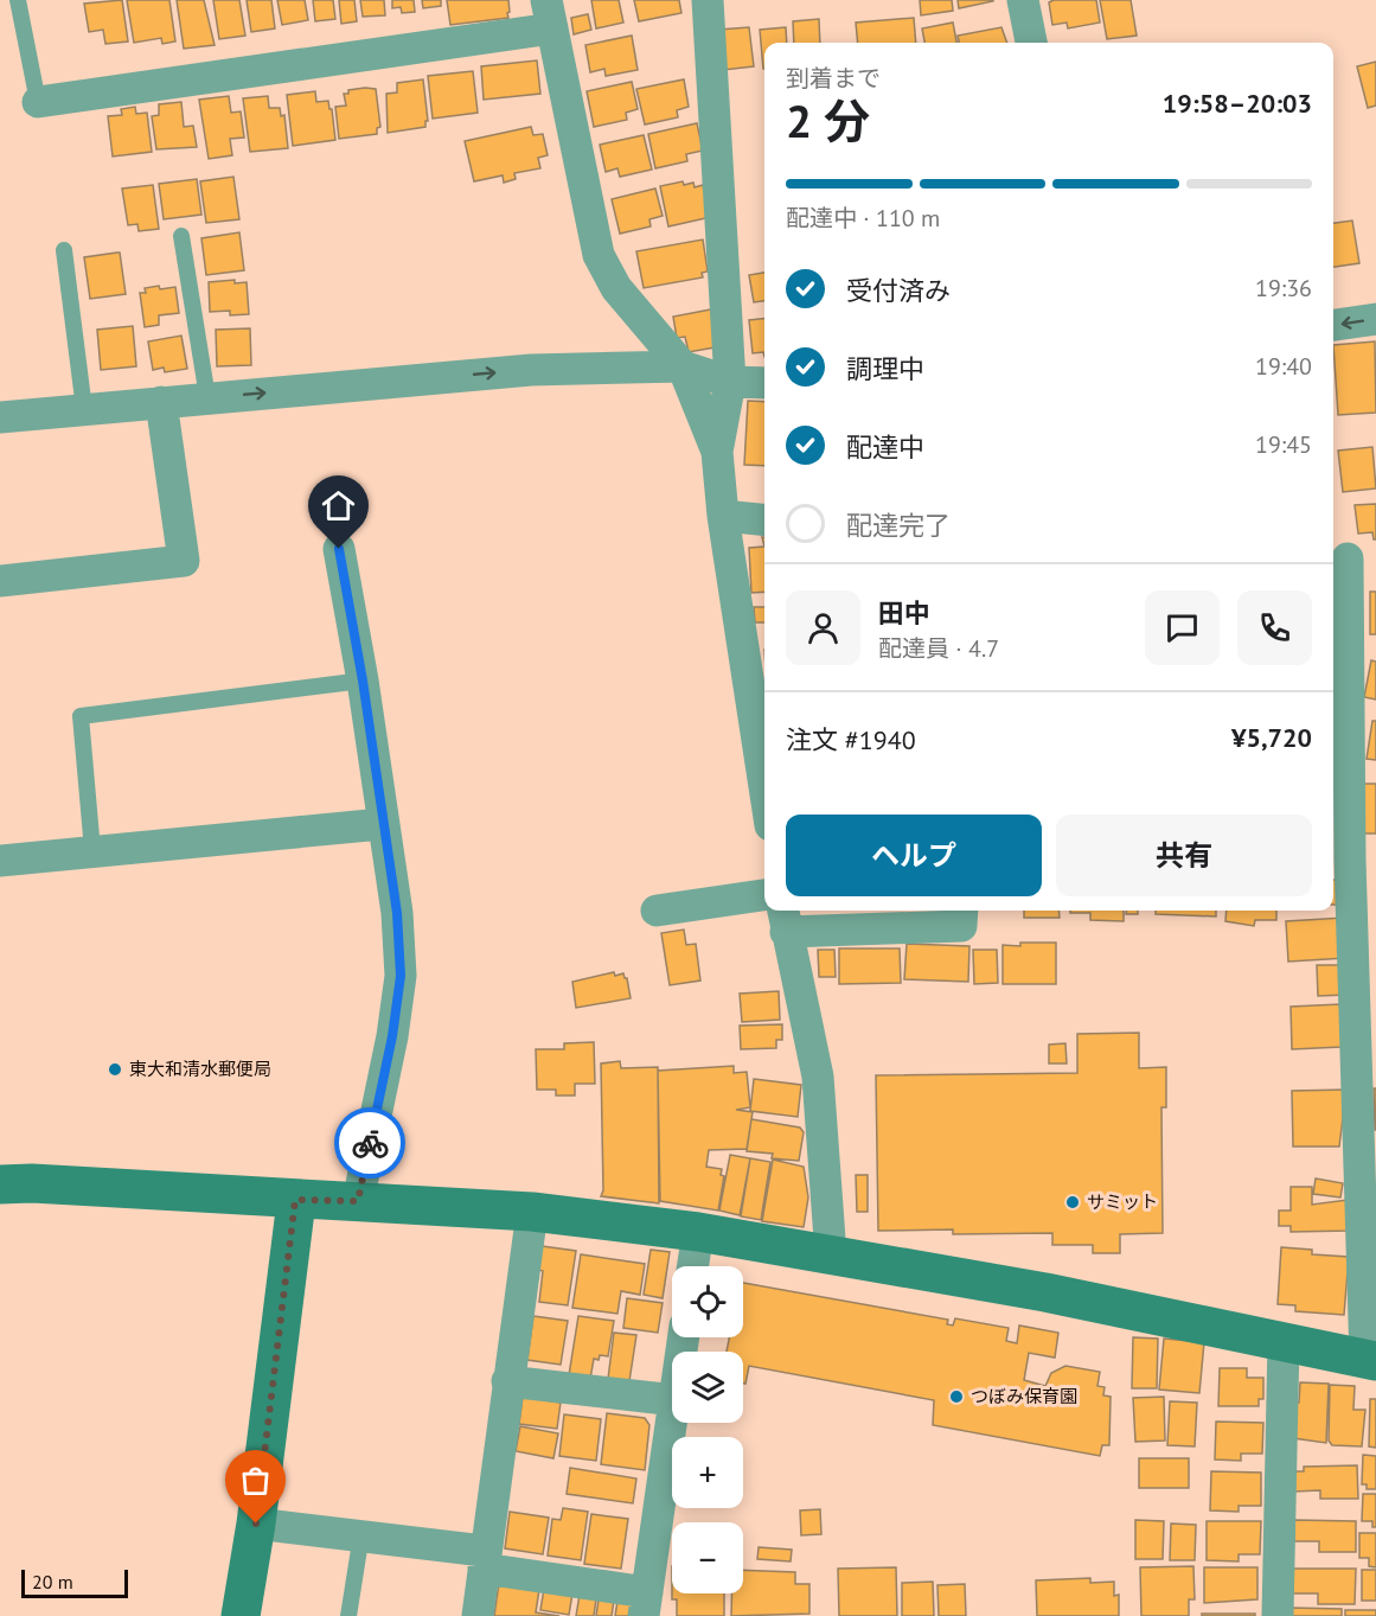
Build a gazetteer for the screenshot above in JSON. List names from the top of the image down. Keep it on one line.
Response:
{"places":["東大和清水郵便局","サミット","つぼみ保育園"],"scale_bar":"20 m","page":{"heading":["2 分","到着まで","19:58–20:03"],"panel":["田中","配達員 · 4.7","注文 #1940","¥5,720"],"bar":"配達中 · 110 m","list":[["受付済み","19:36"],["調理中","19:40"],["配達中","19:45"],"配達完了"],"buttons":["ヘルプ","共有"],"map_buttons":["+","−"],"scale":"20 m"}}
